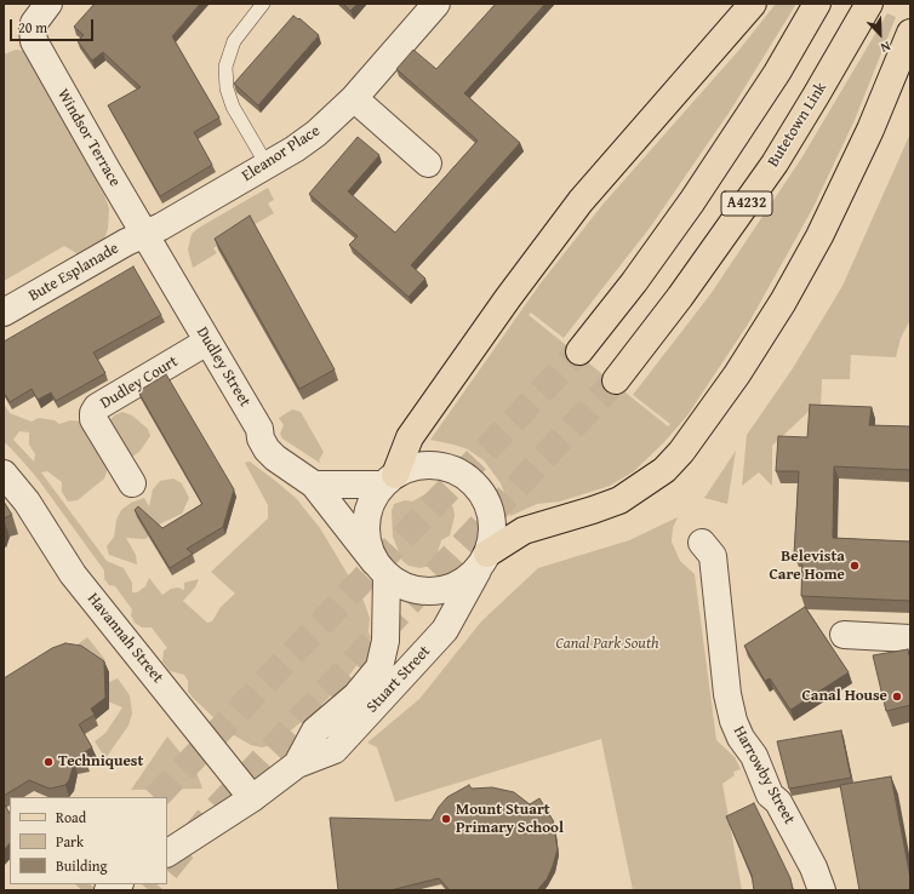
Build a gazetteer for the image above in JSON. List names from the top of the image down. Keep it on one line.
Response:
{"streets":{"main road":["Butetown Link","A4232"],"street":["Windsor Terrace","Eleanor Place","Bute Esplanade","Dudley Street","Dudley Court","Havannah Street","Stuart Street","Harrowby Street"]},"crossings":[["Windsor Terrace","Eleanor Place"],["Windsor Terrace","Bute Esplanade"],["Windsor Terrace","Dudley Street"],["Eleanor Place","Bute Esplanade"],["Eleanor Place","Dudley Street"],["Bute Esplanade","Dudley Street"],["Dudley Street","Dudley Court"],["Dudley Street","Stuart Street"],["Havannah Street","Stuart Street"]],"parks":["Canal Park South"],"places":["Belevista Care Home","Canal House","Techniquest","Mount Stuart Primary School"],"legend":["Road","Park","Building"],"scale_bar":"20 m","north":"bottom right"}
